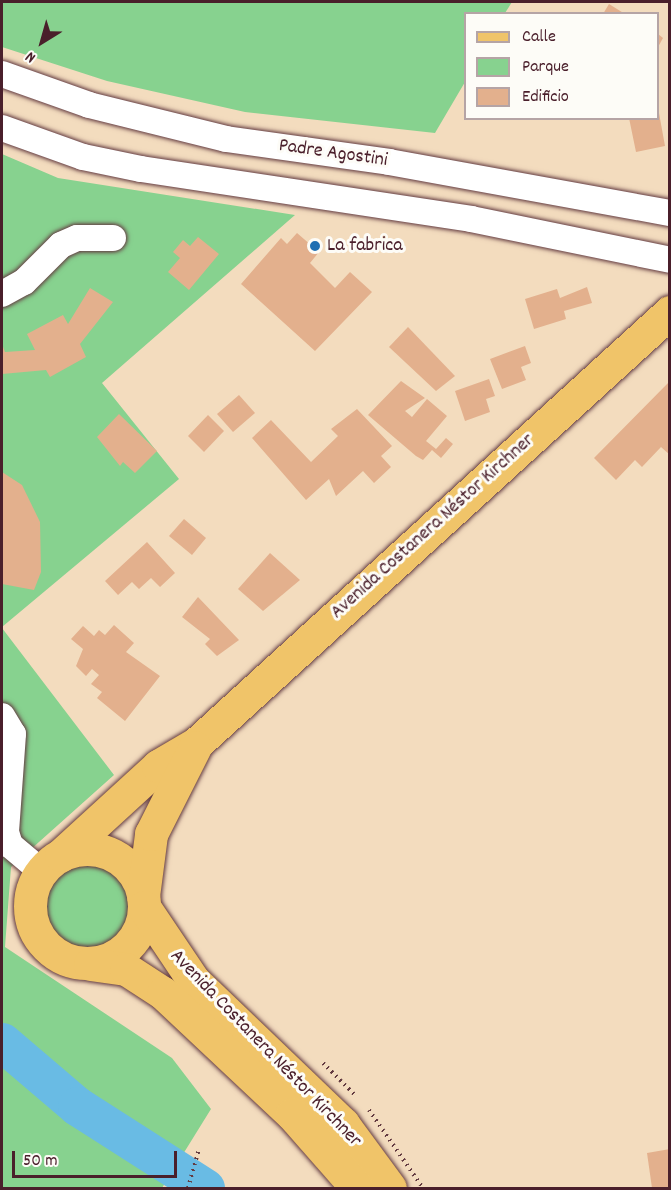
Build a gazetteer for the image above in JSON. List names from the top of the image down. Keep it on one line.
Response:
{"streets":{"main road":["Avenida Costanera Néstor Kirchner"],"street":["Padre Agostini"]},"places":["La fabrica"],"legend":["Calle","Parque","Edificio"],"scale_bar":"50 m","north":"bottom left"}
